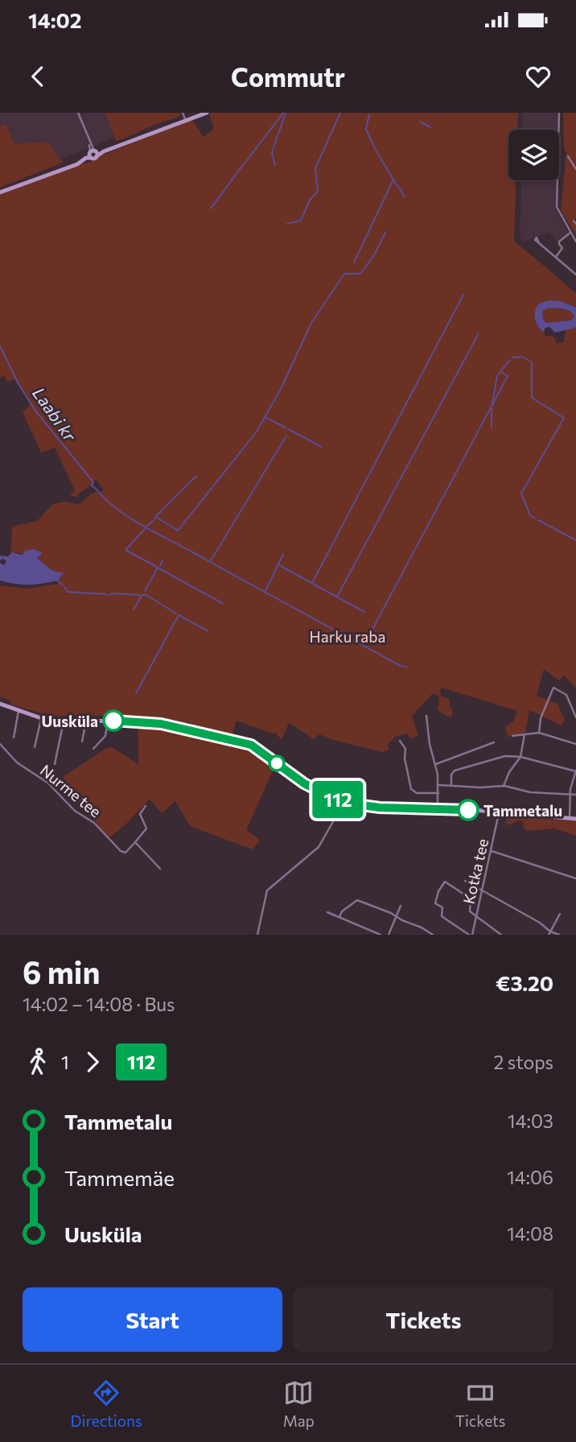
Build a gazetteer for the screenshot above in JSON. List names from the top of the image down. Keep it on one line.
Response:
{"streets":{"street":["Nurme tee","Kotka tee"]},"water":["Laabi kr"],"parks":["Harku raba"],"places":["Uusküla","Tammetalu"],"lines":["bus line 112"],"page":{"status":"14:02","header":"Commutr","on_map":"112","heading":["6 min","14:02 – 14:08 · Bus","€3.20"],"legs":["1","112","2 stops"],"list":[{"name":"Tammetalu","value":"14:03"},{"name":"Tammemäe","value":"14:06"},{"name":"Uusküla","value":"14:08"}],"buttons":["Start","Tickets"],"tabs":["Directions","Map","Tickets"]}}
